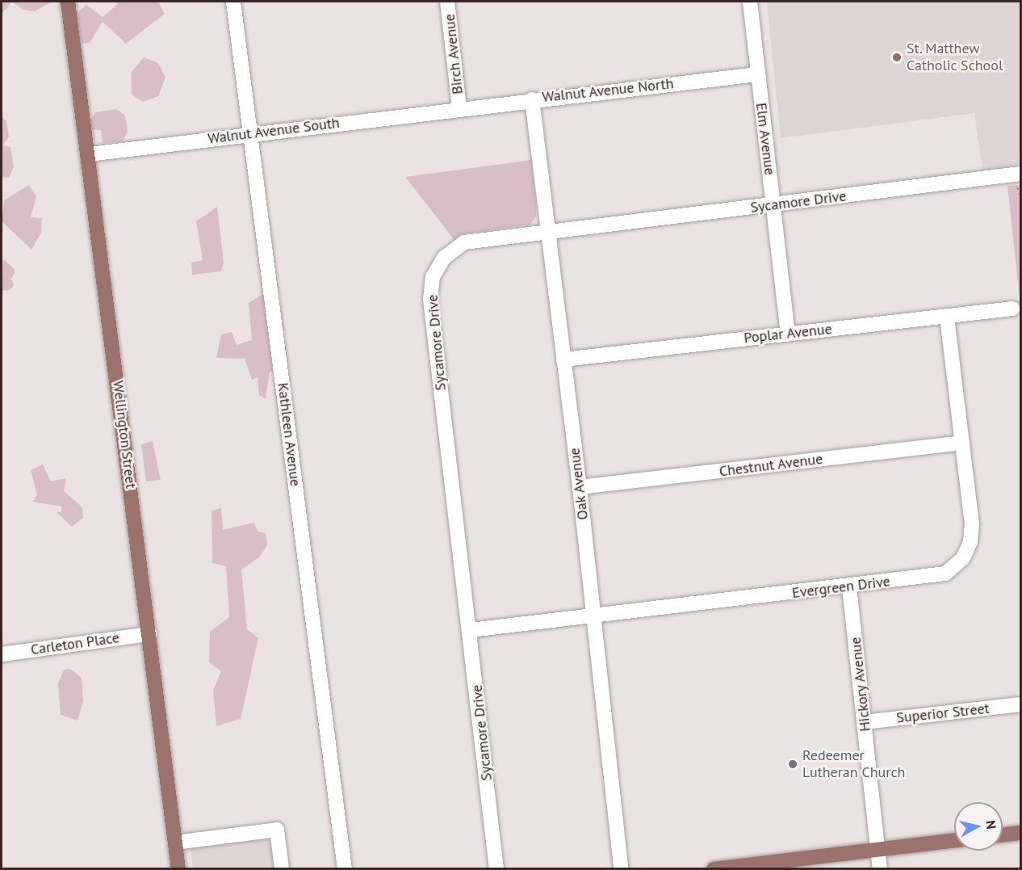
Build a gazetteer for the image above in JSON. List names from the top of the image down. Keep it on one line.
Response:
{"streets":{"main road":["Wellington Street"],"street":["Birch Avenue","Walnut Avenue North","Walnut Avenue South","Elm Avenue","Sycamore Drive","Poplar Avenue","Kathleen Avenue","Chestnut Avenue","Oak Avenue","Evergreen Drive","Carleton Place","Hickory Avenue","Superior Street"]},"crossings":[["Birch Avenue","Walnut Avenue North"],["Birch Avenue","Walnut Avenue South"],["Walnut Avenue North","Walnut Avenue South"],["Walnut Avenue North","Elm Avenue"],["Walnut Avenue North","Oak Avenue"],["Walnut Avenue South","Wellington Street"],["Walnut Avenue South","Kathleen Avenue"],["Elm Avenue","Sycamore Drive"],["Elm Avenue","Poplar Avenue"],["Sycamore Drive","Oak Avenue"],["Sycamore Drive","Evergreen Drive"],["Poplar Avenue","Oak Avenue"],["Poplar Avenue","Evergreen Drive"],["Wellington Street","Carleton Place"],["Chestnut Avenue","Oak Avenue"],["Chestnut Avenue","Evergreen Drive"],["Oak Avenue","Evergreen Drive"],["Evergreen Drive","Hickory Avenue"],["Hickory Avenue","Superior Street"]],"places":["St. Matthew Catholic School","Redeemer Lutheran Church"],"north":"right"}
